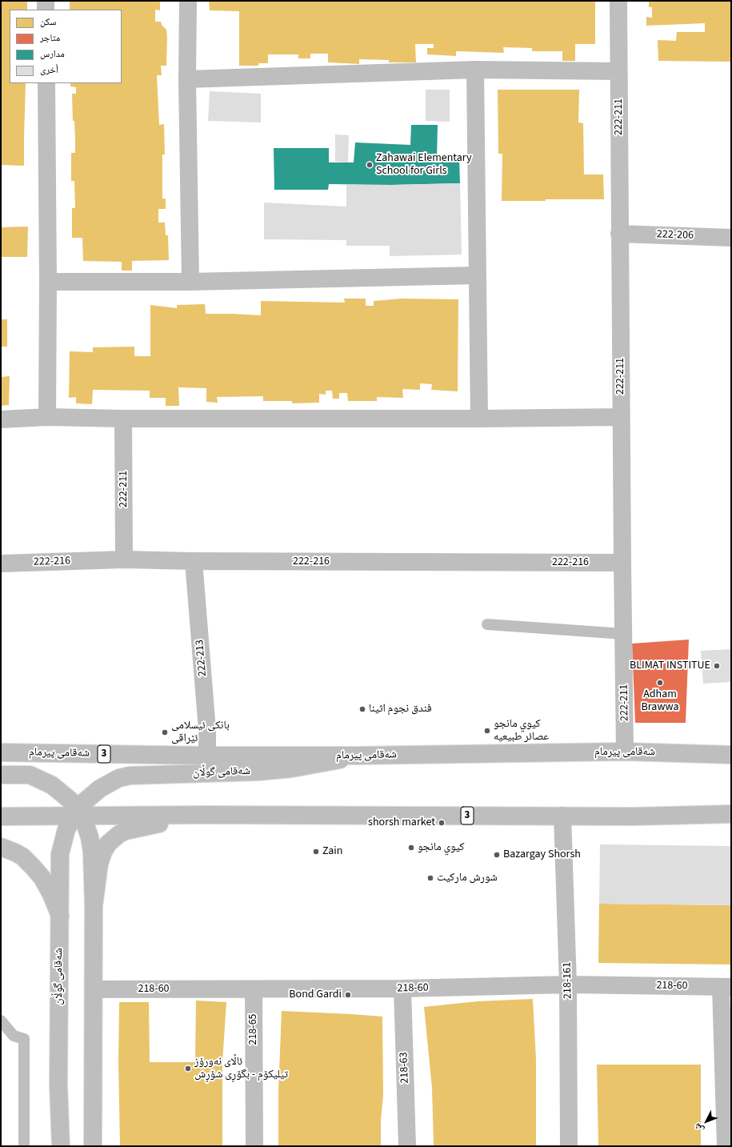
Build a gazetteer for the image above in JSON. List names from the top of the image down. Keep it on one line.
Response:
{"streets":{"main road":["222-211","222-206","222-216","222-213","شەقامی پیرمام","3","شەقامی گوڵان","218-161","218-60","218-65","218-63"]},"crossings":[["222-211","222-206"],["222-211","222-216"],["222-211","شەقامی پیرمام"],["222-216","222-213"],["222-213","شەقامی پیرمام"],["شەقامی پیرمام","شەقامی گوڵان"],["3","شەقامی گوڵان"],["3","218-161"],["218-161","218-60"],["218-60","218-65"],["218-60","218-63"]],"places":["Zahawai Elementary School for Girls","BLIMAT INSTITUE","Adham Brawwa","فندق نجوم اثينا","كيوي مانجو عصائر طبيعيه","بانکی ئیسلامی ئێراقی","shorsh market","كيوي مانجو","Zain","Bazargay Shorsh","شورش ماركيت","Bond Gardi","ئاڵای نەورۆز تیلیکۆم - بگۆڕی شۆڕش"],"legend":["سكن","متاجر","مدارس","أخرى"],"north":"bottom left"}
